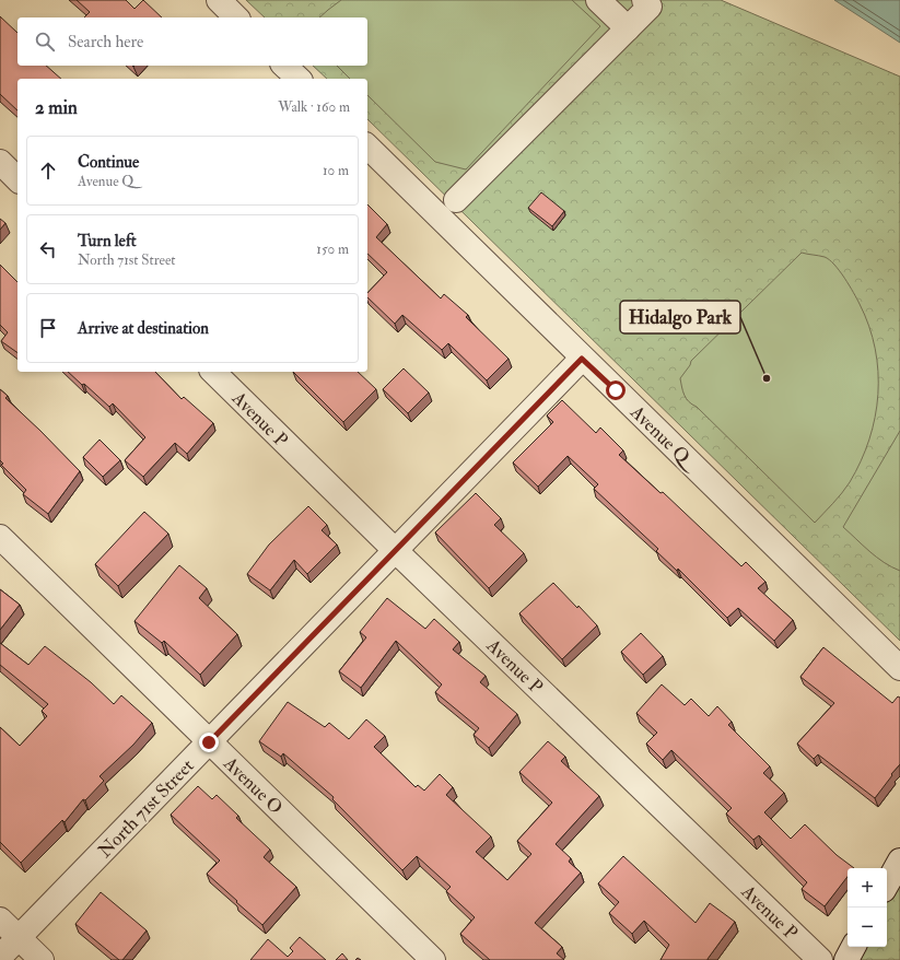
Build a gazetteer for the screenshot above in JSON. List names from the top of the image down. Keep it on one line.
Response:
{"streets":{"street":["Avenue P","Avenue Q","Avenue O","North 71st Street"]},"crossings":[["Avenue P","North 71st Street"],["Avenue Q","North 71st Street"],["Avenue O","North 71st Street"]],"places":["Hidalgo Park"],"page":{"search":"Search here","heading":["2 min","Walk · 160 m"],"list":[["Continue","Avenue Q","10 m"],["Turn left","North 71st Street","150 m"],"Arrive at destination"],"map_buttons":["+","−"]}}
